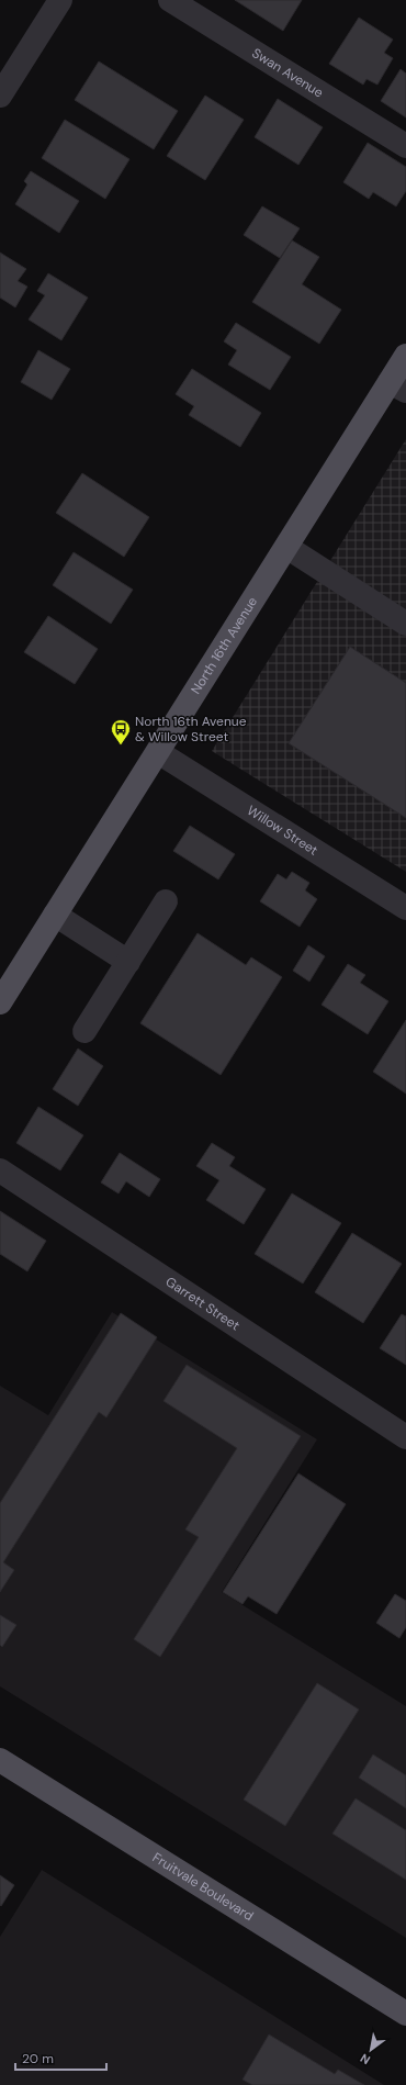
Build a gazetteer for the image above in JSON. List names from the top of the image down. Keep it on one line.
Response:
{"streets":{"main road":["North 16th Avenue","Fruitvale Boulevard"],"street":["Swan Avenue","Willow Street","Garrett Street"]},"crossings":[["North 16th Avenue","Willow Street"]],"places":{"bus stop":["North 16th Avenue & Willow Street"]},"scale_bar":"20 m","north":"bottom left"}
